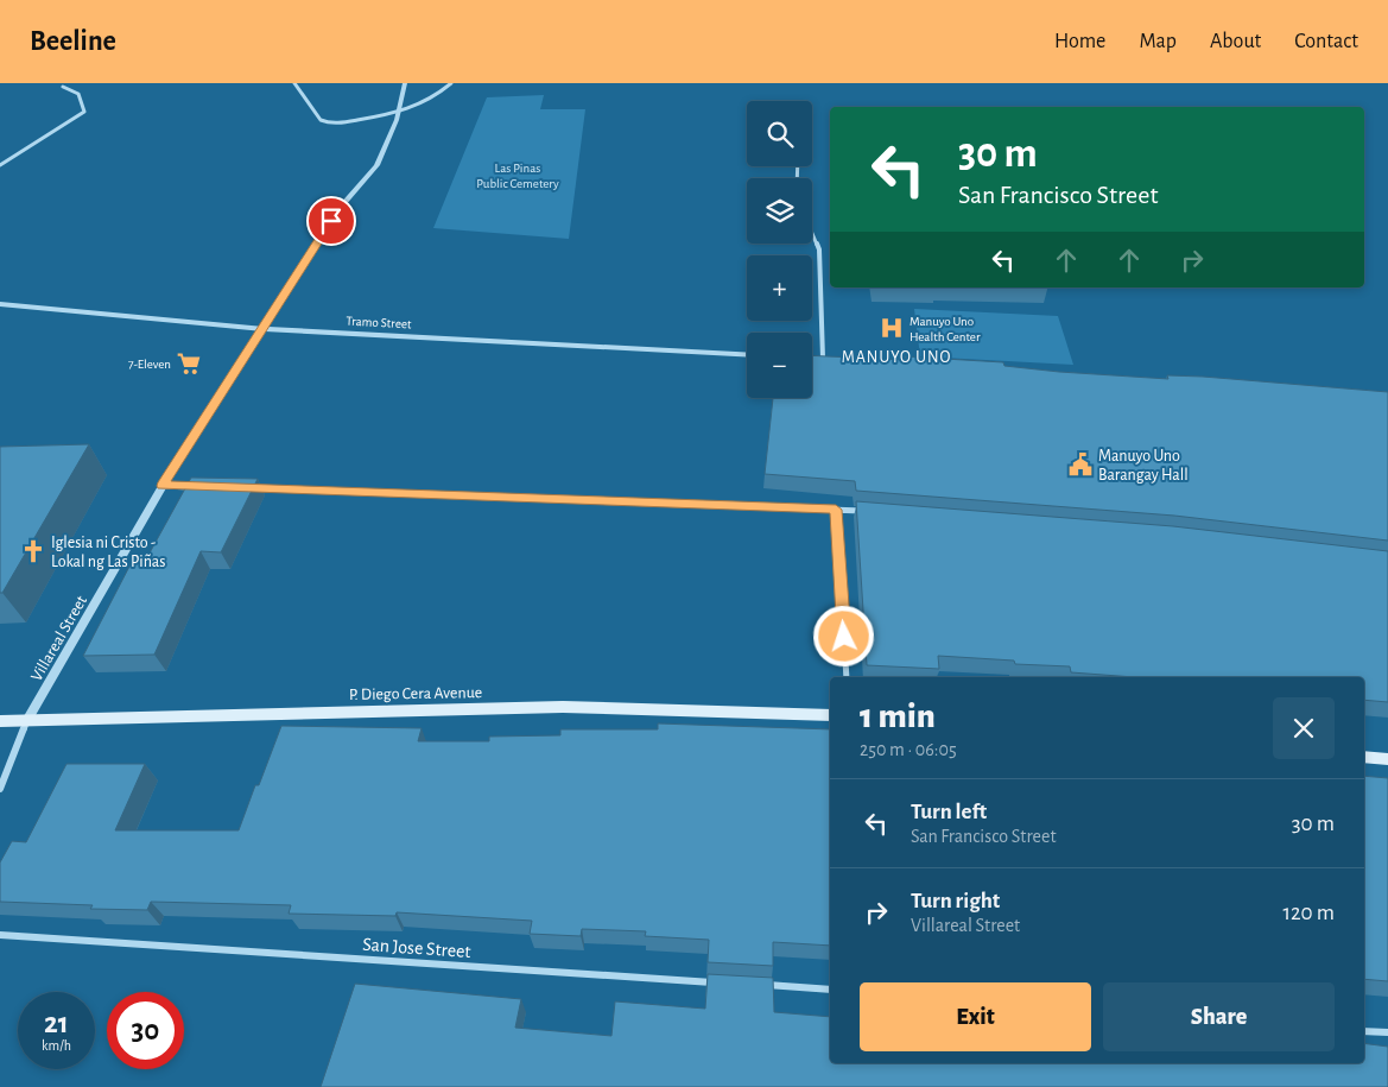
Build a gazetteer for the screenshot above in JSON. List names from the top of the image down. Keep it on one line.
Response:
{"streets":{"main road":["P. Diego Cera Avenue"],"street":["Tramo Street","Villareal Street","San Jose Street"]},"crossings":[["Tramo Street","Villareal Street"],["Villareal Street","P. Diego Cera Avenue"]],"districts":["MANUYO UNO"],"parks":["Las Pinas Public Cemetery"],"places":{"hospital":["Manuyo Uno Health Center"],"supermarket":["7-Eleven"],"public building":["Manuyo Uno Barangay Hall"],"church":["Iglesia ni Cristo - Lokal ng Las Piñas"]},"page":{"header":"Beeline","nav":["Home","Map","About","Contact"],"map_buttons":["+","−"],"turn":["30 m","San Francisco Street"],"heading":["1 min","250 m · 06:05"],"list":[{"name":"Turn left","note":"San Francisco Street","value":"30 m"},{"name":"Turn right","note":"Villareal Street","value":"120 m"}],"buttons":["Exit","Share"],"speed":"21 km/h","limit":"30"}}
